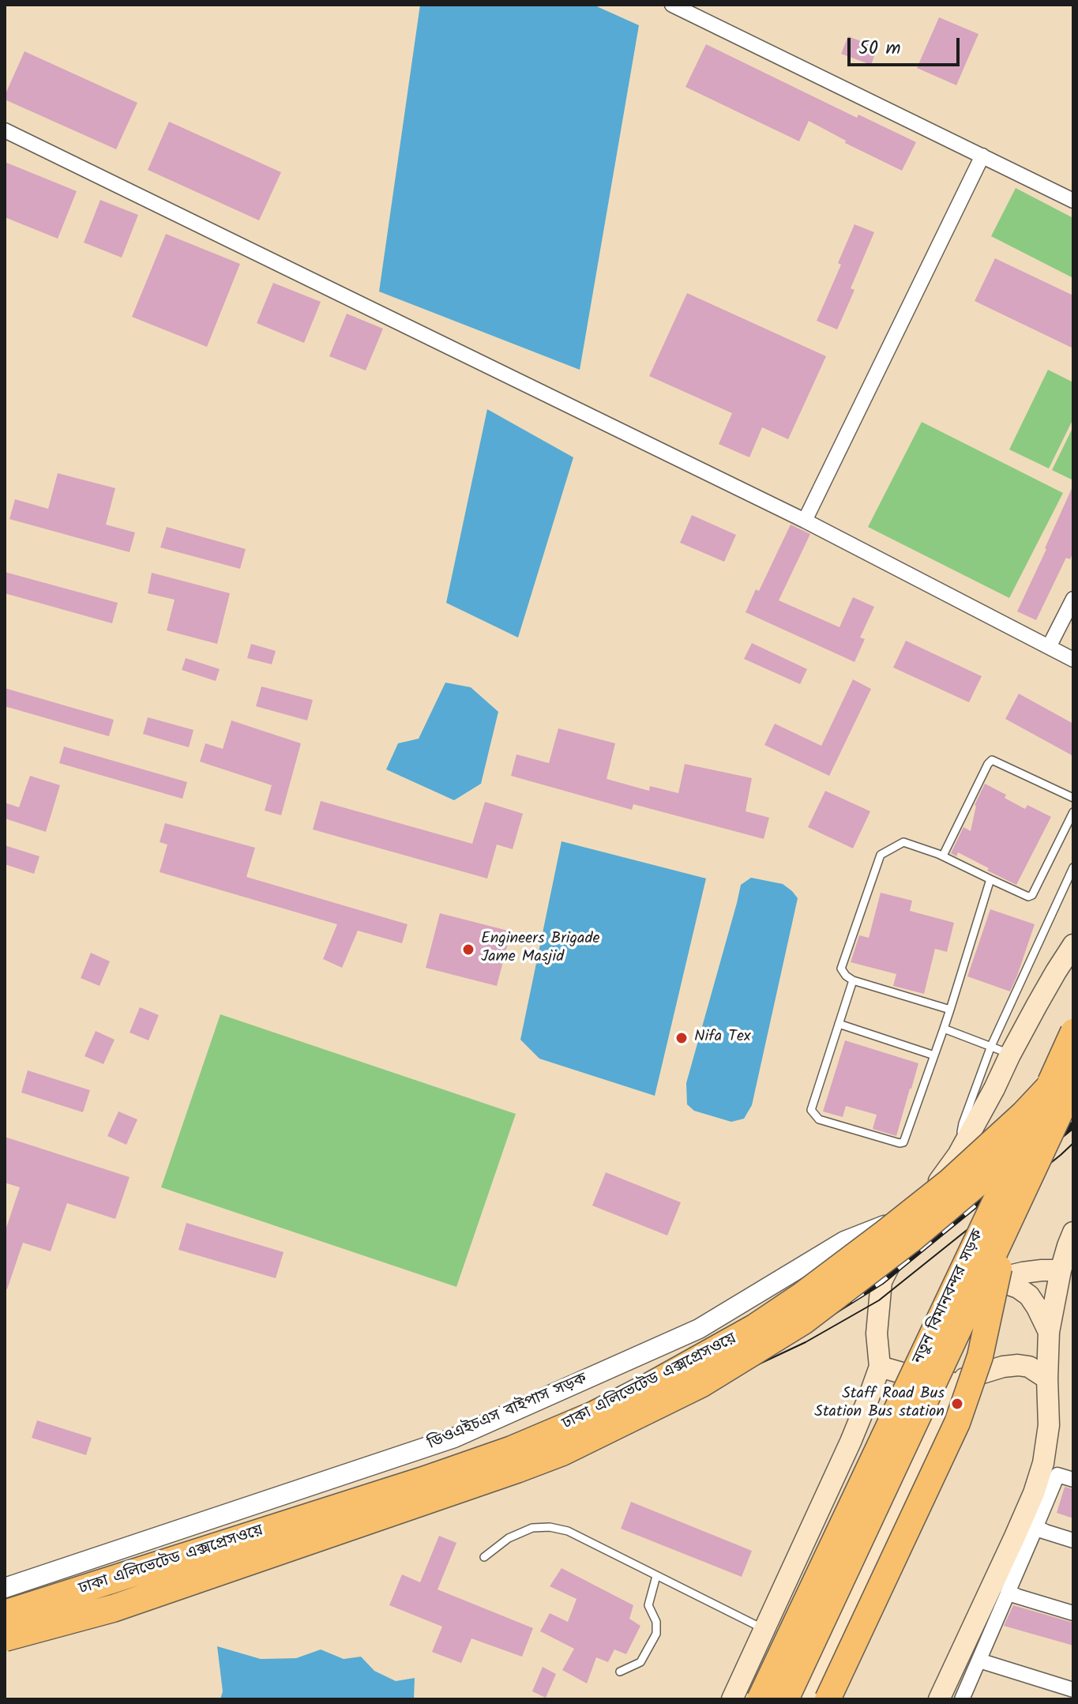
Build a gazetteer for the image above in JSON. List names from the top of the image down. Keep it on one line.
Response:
{"streets":{"highway":["নতুন বিমানবন্দর সড়ক","ঢাকা এলিভেটেড এক্সপ্রেসওয়ে"],"street":["ডিওএইচএস বাইপাস সড়ক"]},"places":["Engineers Brigade Jame Masjid","Nifa Tex","Staff Road Bus Station Bus station"],"scale_bar":"50 m"}
